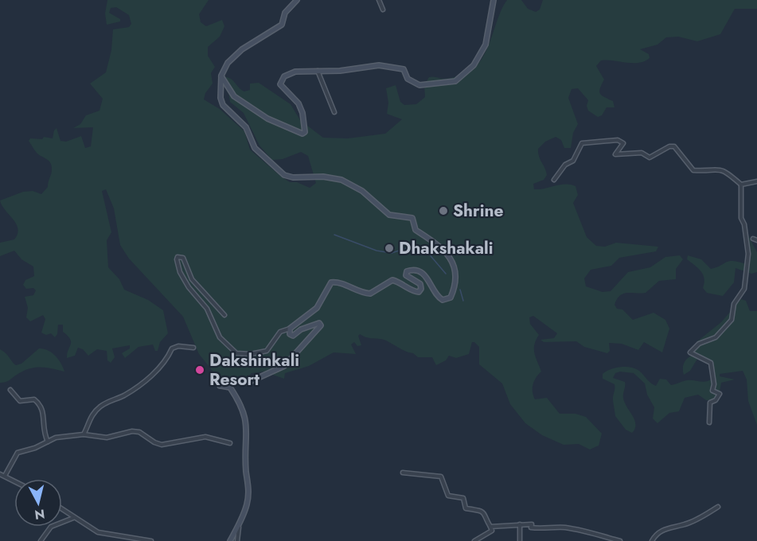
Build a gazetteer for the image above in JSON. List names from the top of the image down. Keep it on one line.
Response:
{"places":["Shrine","Dhakshakali","Dakshinkali Resort"],"north":"bottom"}
